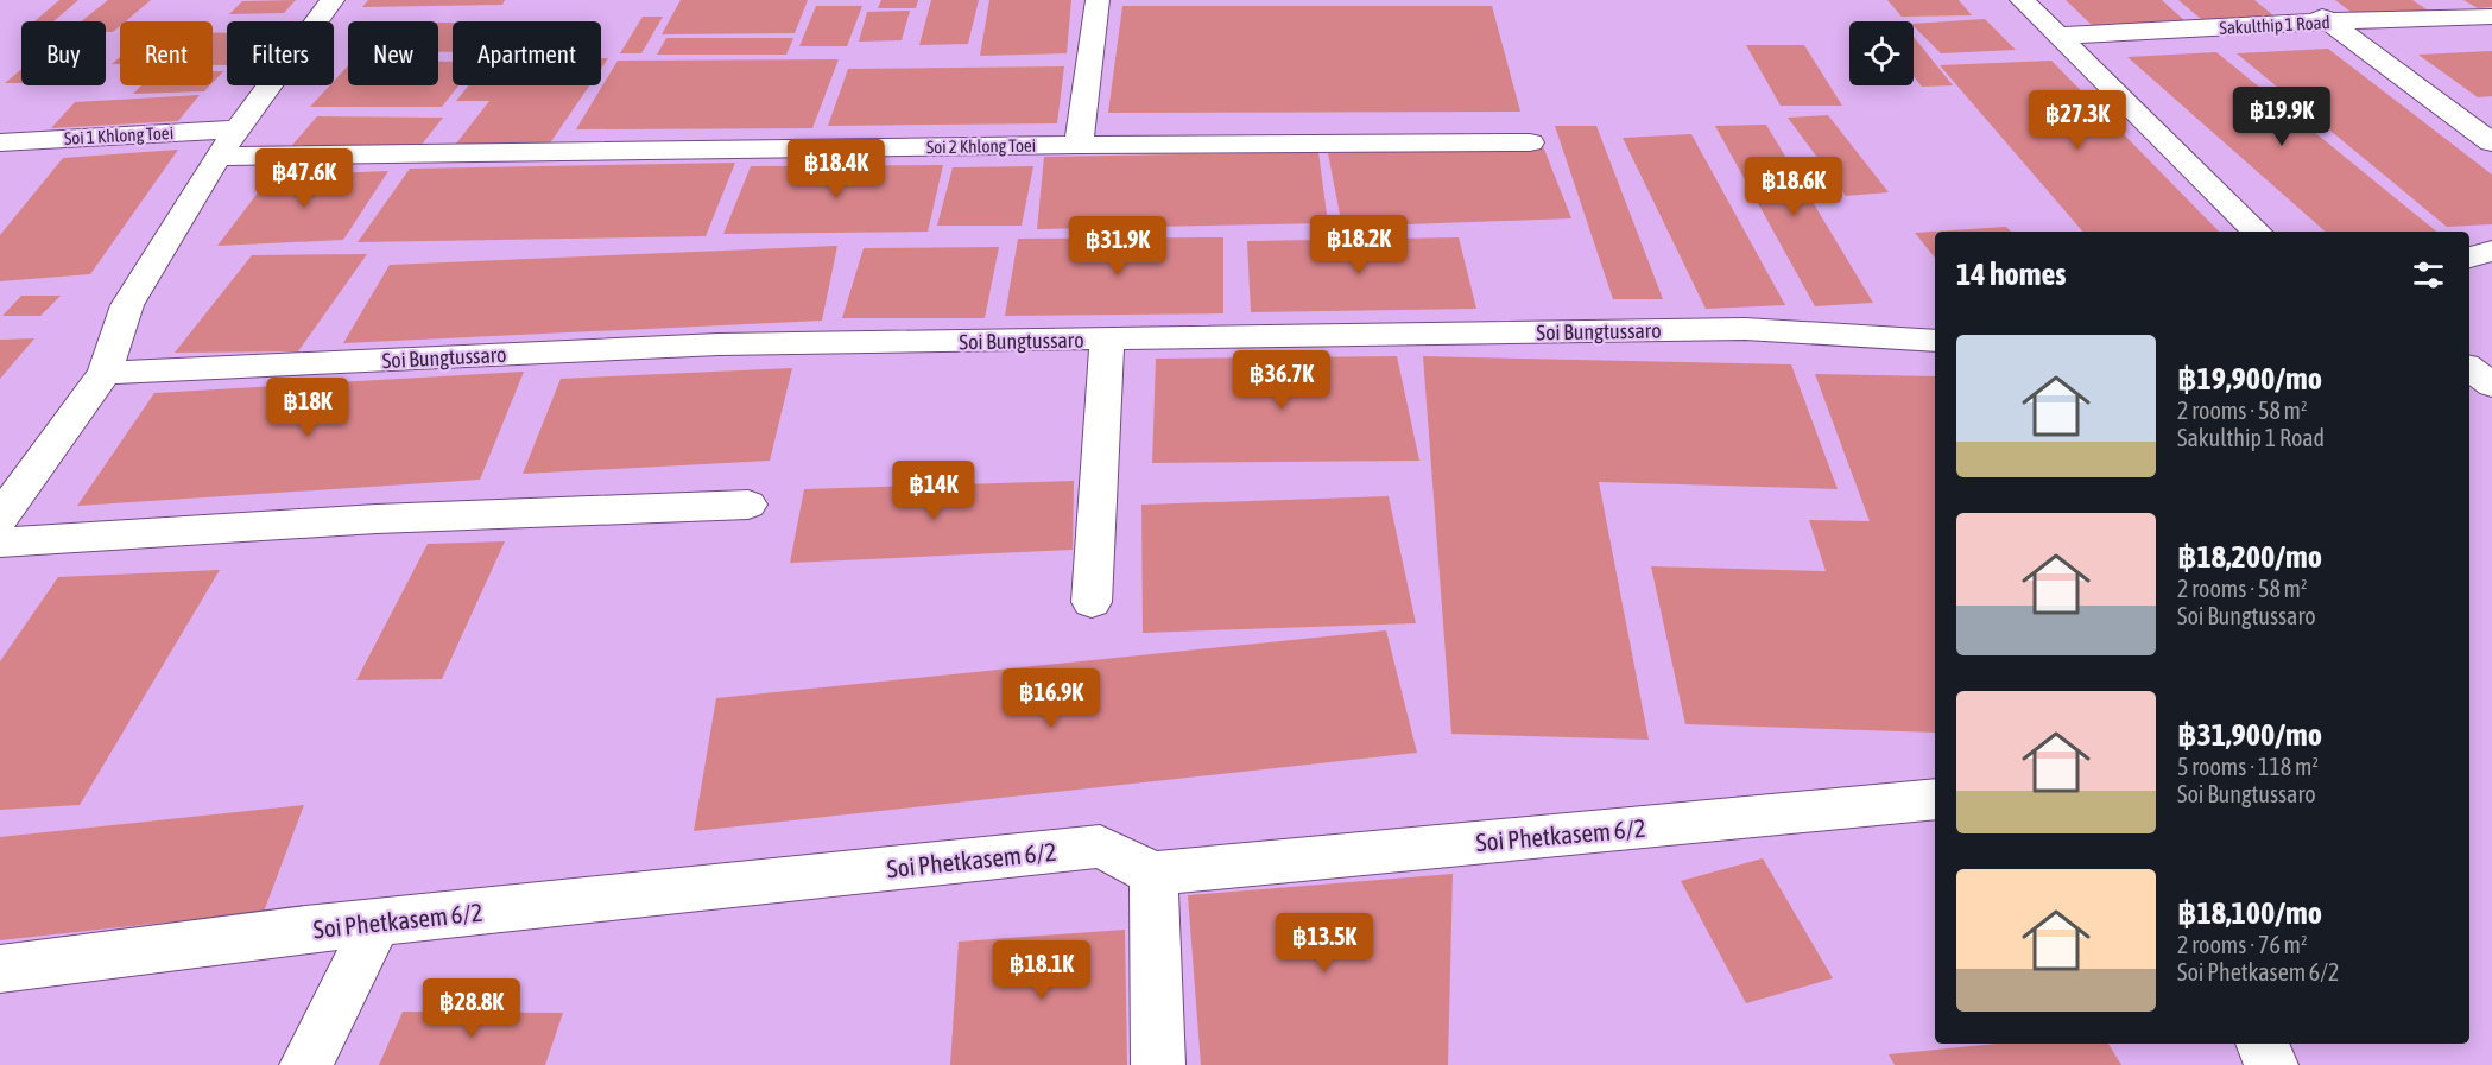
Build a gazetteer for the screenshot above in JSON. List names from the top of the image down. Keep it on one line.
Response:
{"streets":{"street":["Sakulthip 1 Road","Soi 1 Khlong Toei","Soi 2 Khlong Toei","Soi Bungtussaro","Soi Phetkasem 6/2"]},"page":{"chip":["Buy","Rent","Filters","New","Apartment"],"price":["฿19.9K","฿27.3K","฿18.4K","฿47.6K","฿18.6K","฿18.2K","฿31.9K","฿36.7K","฿18K","฿14K","฿16.9K","฿13.5K","฿18.1K","฿28.8K"],"heading":"14 homes","list":[{"name":"฿19,900/mo","note":"2 rooms · 58 m² · Sakulthip 1 Road"},{"name":"฿18,200/mo","note":"2 rooms · 58 m² · Soi Bungtussaro"},{"name":"฿31,900/mo","note":"5 rooms · 118 m² · Soi Bungtussaro"},{"name":"฿18,100/mo","note":"2 rooms · 76 m² · Soi Phetkasem 6/2"}]}}
